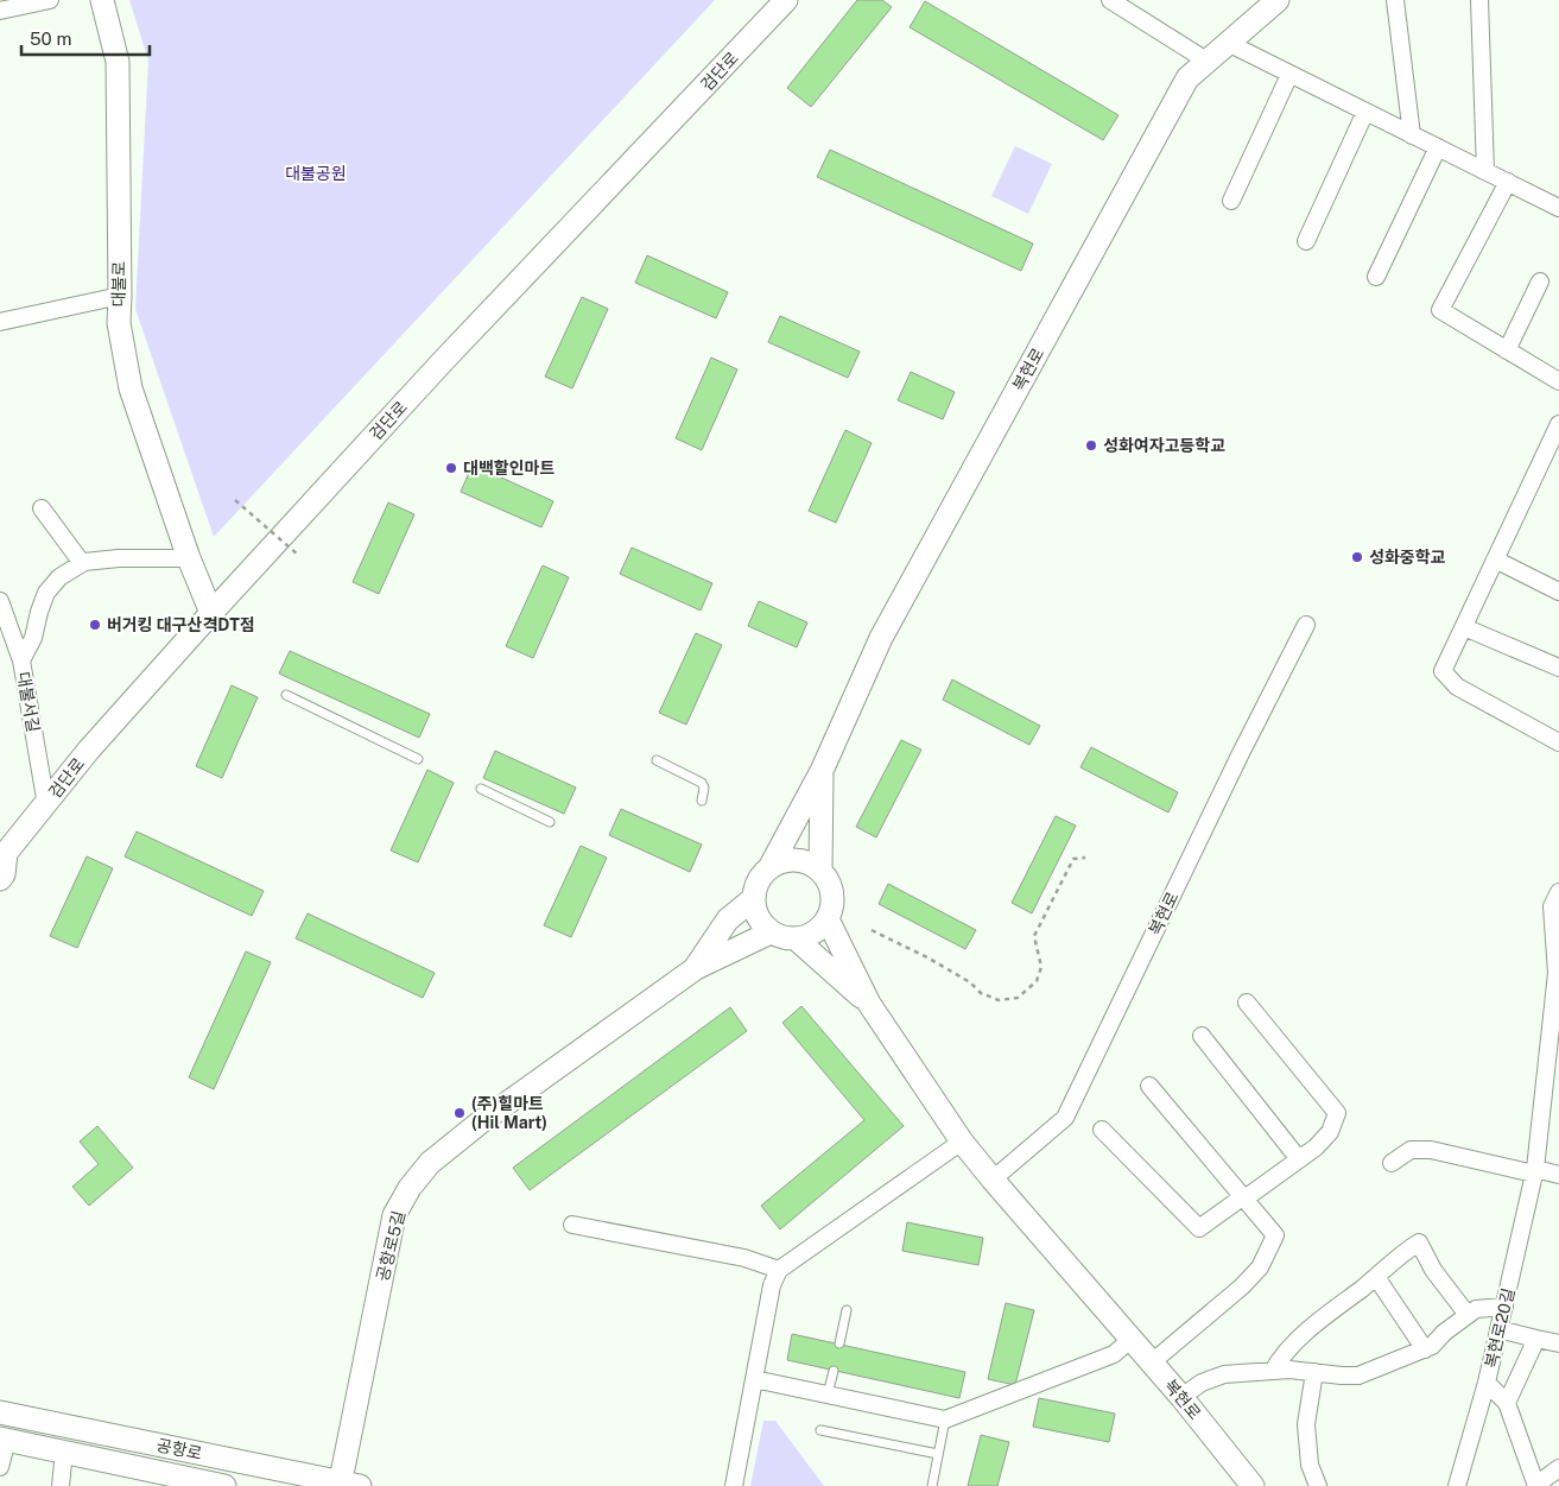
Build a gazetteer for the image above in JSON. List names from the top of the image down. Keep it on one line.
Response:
{"streets":{"main road":["검단로","대불로","복현로","공항로5길","공항로"],"street":["대불서길","복현로20길"]},"crossings":[["검단로","대불로"],["검단로","대불서길"],["공항로5길","공항로"]],"parks":["대불공원"],"places":["성화여자고등학교","대백할인마트","성화중학교","버거킹 대구산격DT점","(주)힐마트 (Hil Mart)"],"scale_bar":"50 m"}
